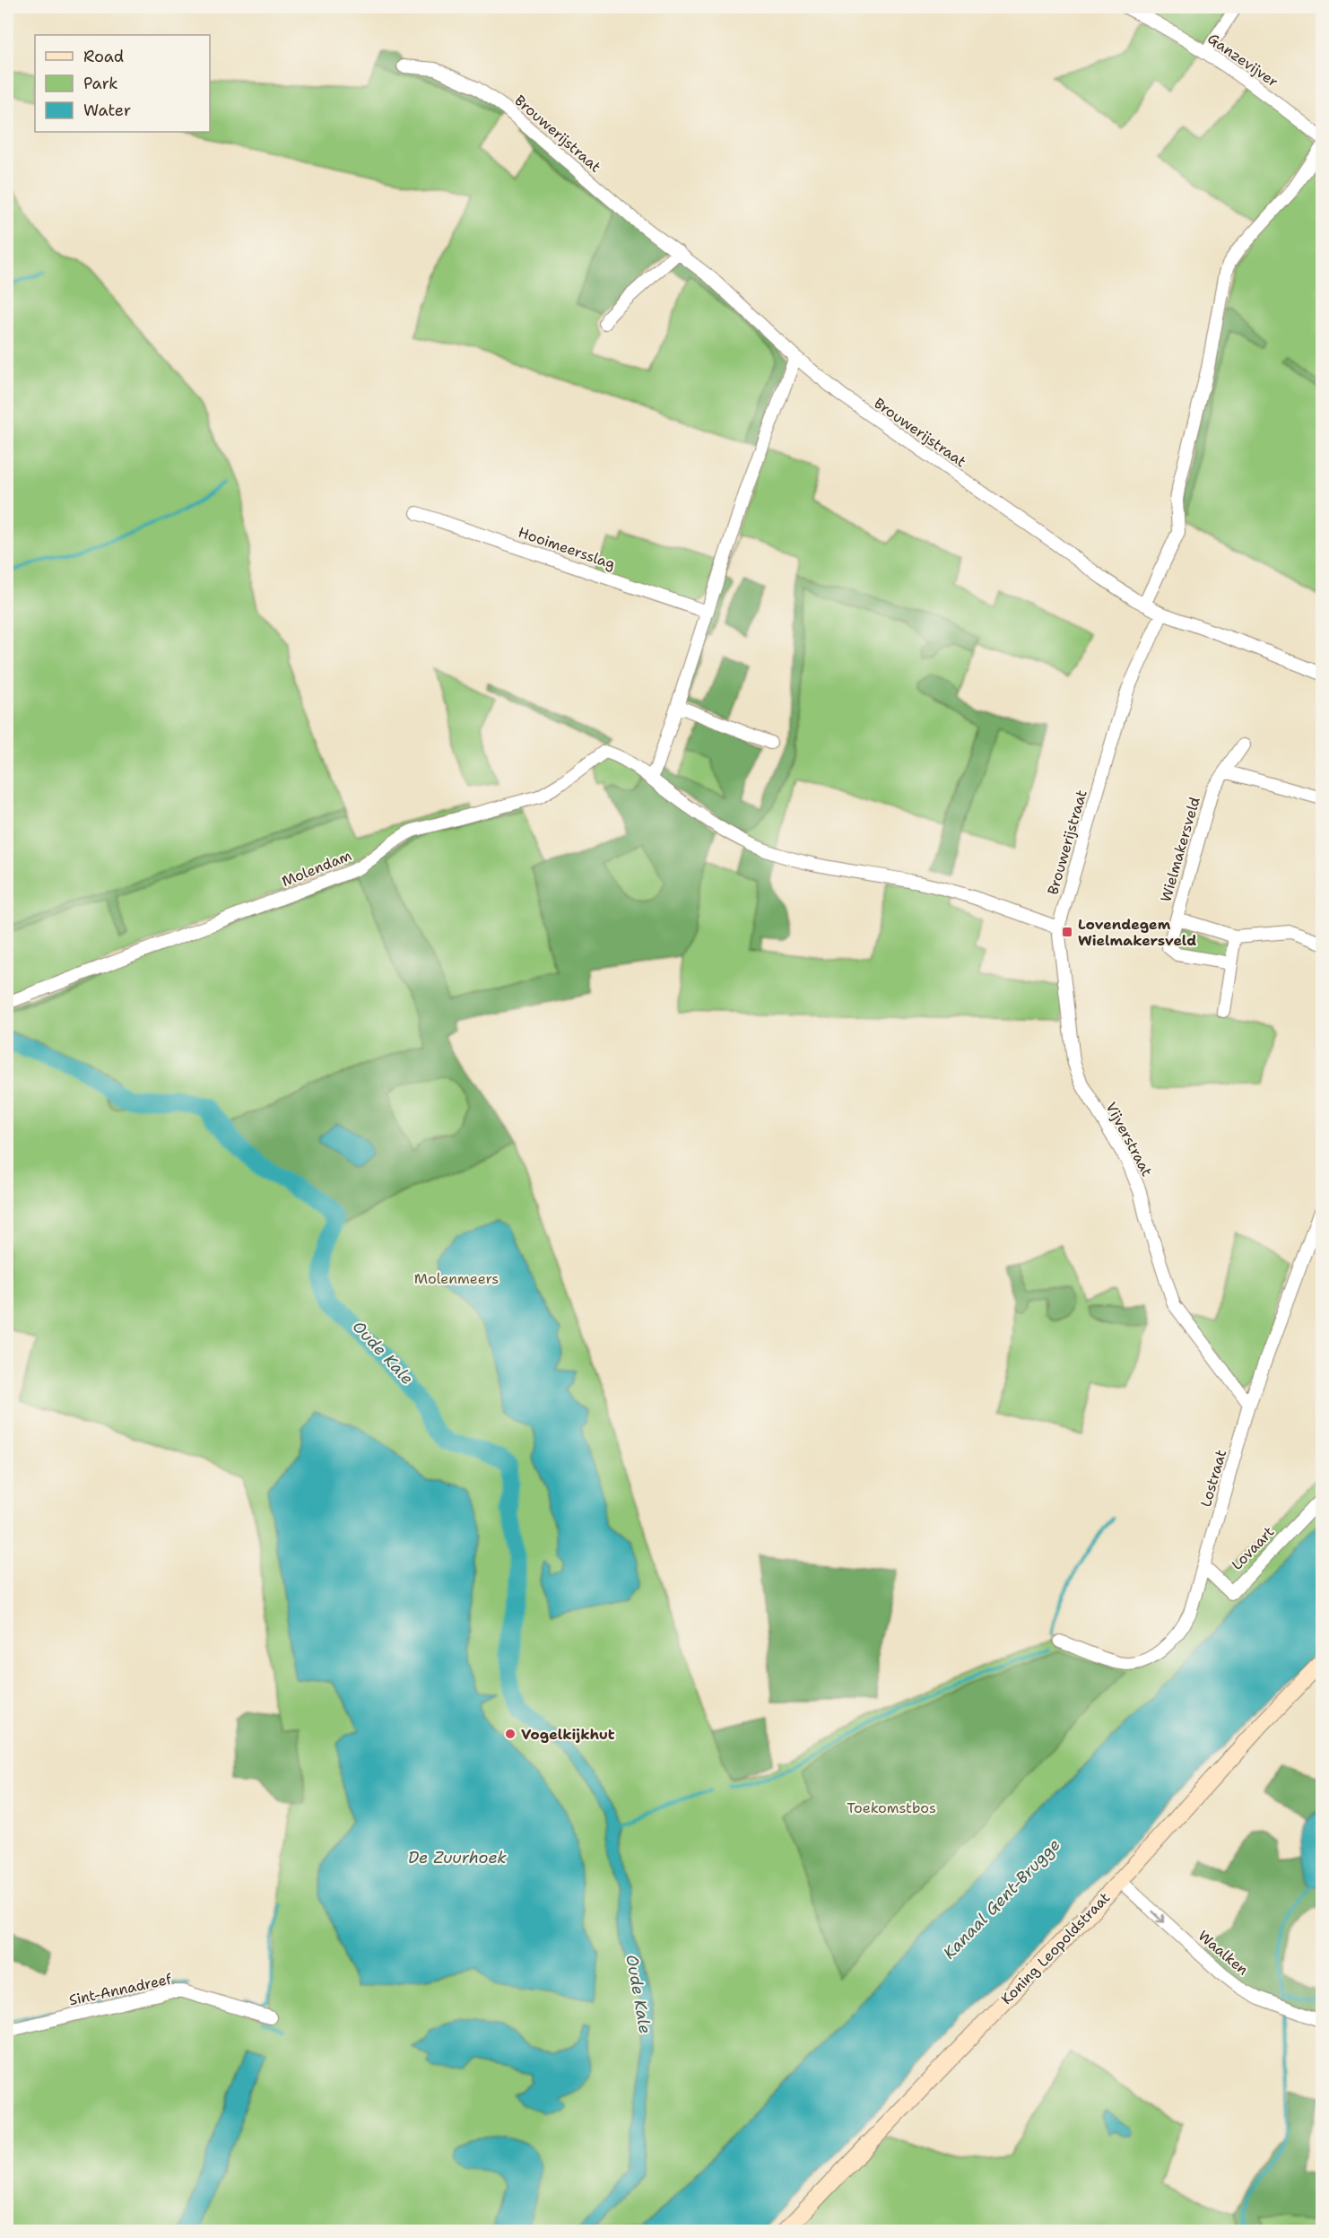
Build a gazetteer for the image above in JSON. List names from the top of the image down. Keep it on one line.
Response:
{"streets":{"street":["Ganzevijver","Brouwerijstraat","Hooimeersslag","Wielmakersveld","Molendam","Vijverstraat","Lostraat","Lovaart","Koning Leopoldstraat","Waalken","Sint-Annadreef"]},"crossings":[["Brouwerijstraat","Vijverstraat"],["Vijverstraat","Lostraat"],["Lostraat","Lovaart"],["Koning Leopoldstraat","Waalken"]],"one_way":["Waalken"],"water":["Oude Kale","De Zuurhoek","Kanaal Gent-Brugge"],"parks":["Molenmeers","Toekomstbos"],"places":{"transit":["Lovendegem Wielmakersveld"],"other":["Vogelkijkhut"]},"legend":["Road","Park","Water"]}
